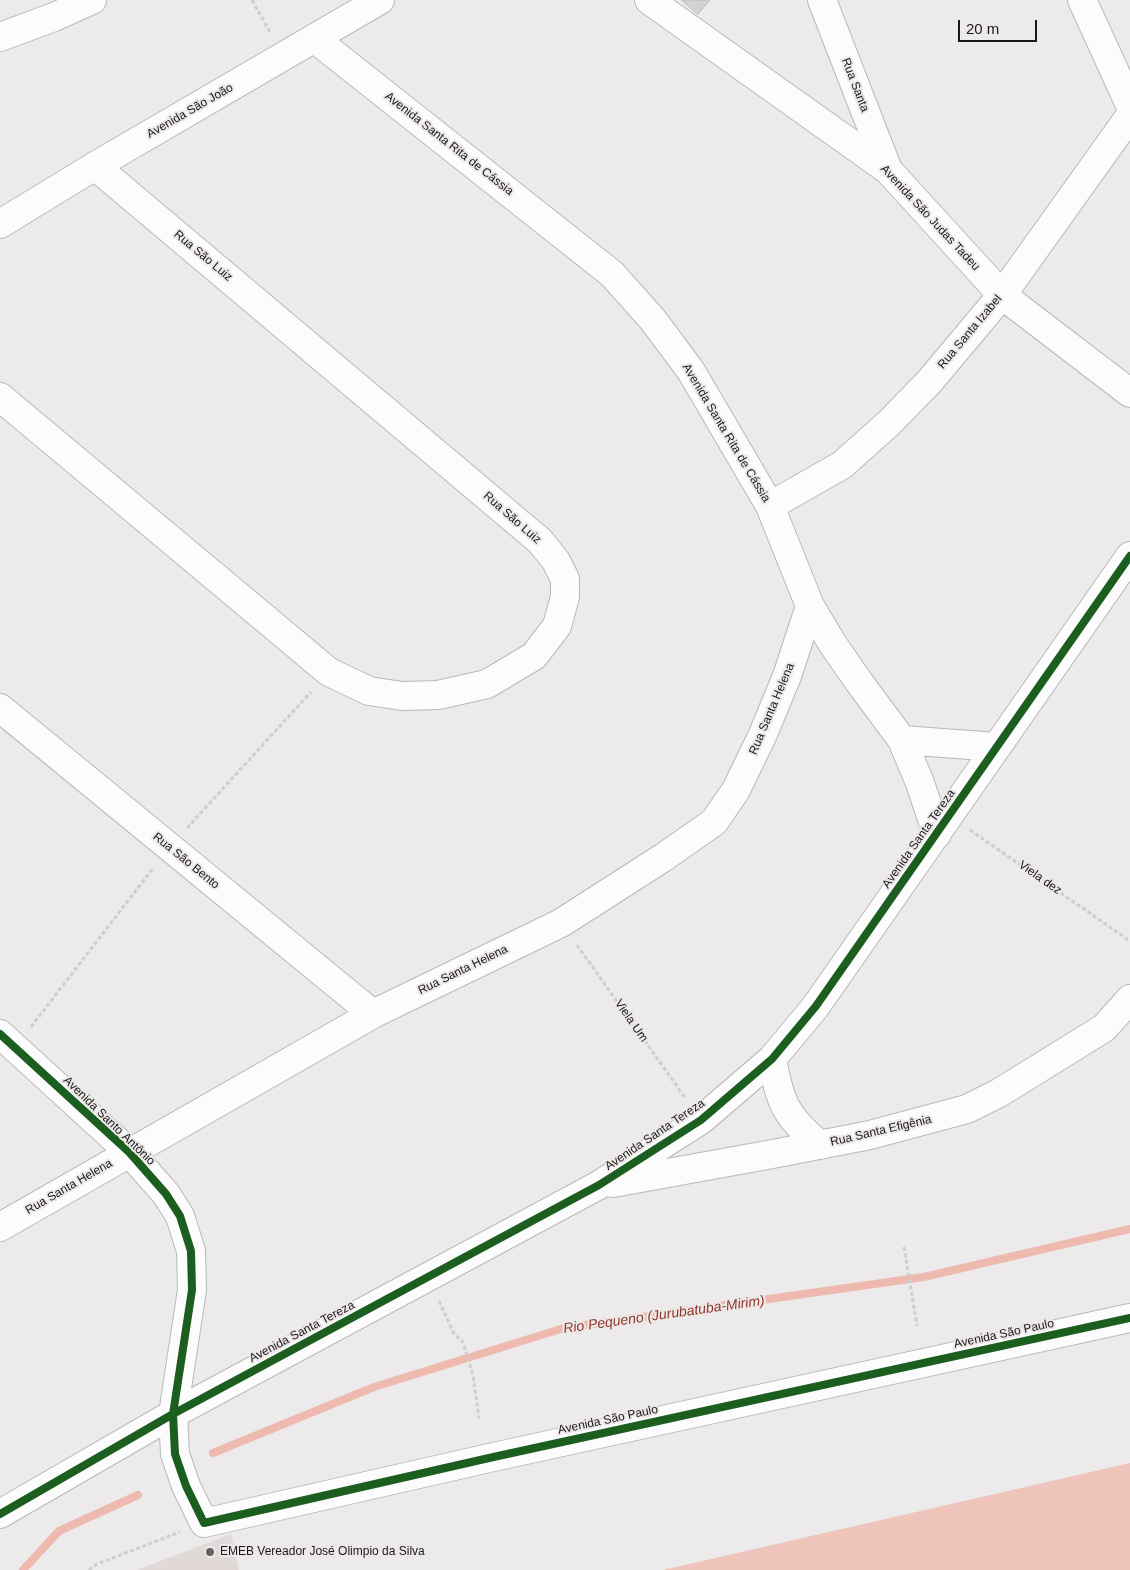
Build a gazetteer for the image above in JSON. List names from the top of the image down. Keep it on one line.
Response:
{"streets":{"street":["Rua Santa","Avenida São João","Avenida Santa Rita de Cássia","Avenida São Judas Tadeu","Rua São Luiz","Rua Santa Izabel","Rua Santa Helena","Avenida Santa Tereza","Rua São Bento","Avenida Santo Antônio","Rua Santa Efigênia","Avenida São Paulo"],"path":["Viela dez","Viela Um"]},"crossings":[["Rua Santa","Avenida São Judas Tadeu"],["Avenida São João","Avenida Santa Rita de Cássia"],["Avenida São João","Rua São Luiz"],["Avenida Santa Rita de Cássia","Rua Santa Izabel"],["Avenida Santa Rita de Cássia","Rua Santa Helena"],["Avenida Santa Rita de Cássia","Avenida Santa Tereza"],["Avenida Santa Rita de Cássia","Viela dez"],["Avenida São Judas Tadeu","Rua Santa Izabel"],["Rua Santa Helena","Rua São Bento"],["Rua Santa Helena","Viela Um"],["Rua Santa Helena","Avenida Santo Antônio"],["Avenida Santa Tereza","Viela dez"],["Avenida Santa Tereza","Viela Um"],["Avenida Santa Tereza","Avenida Santo Antônio"],["Avenida Santa Tereza","Rua Santa Efigênia"]],"water":["Rio Pequeno (Jurubatuba-Mirim)"],"places":["EMEB Vereador José Olimpio da Silva"],"scale_bar":"20 m"}
